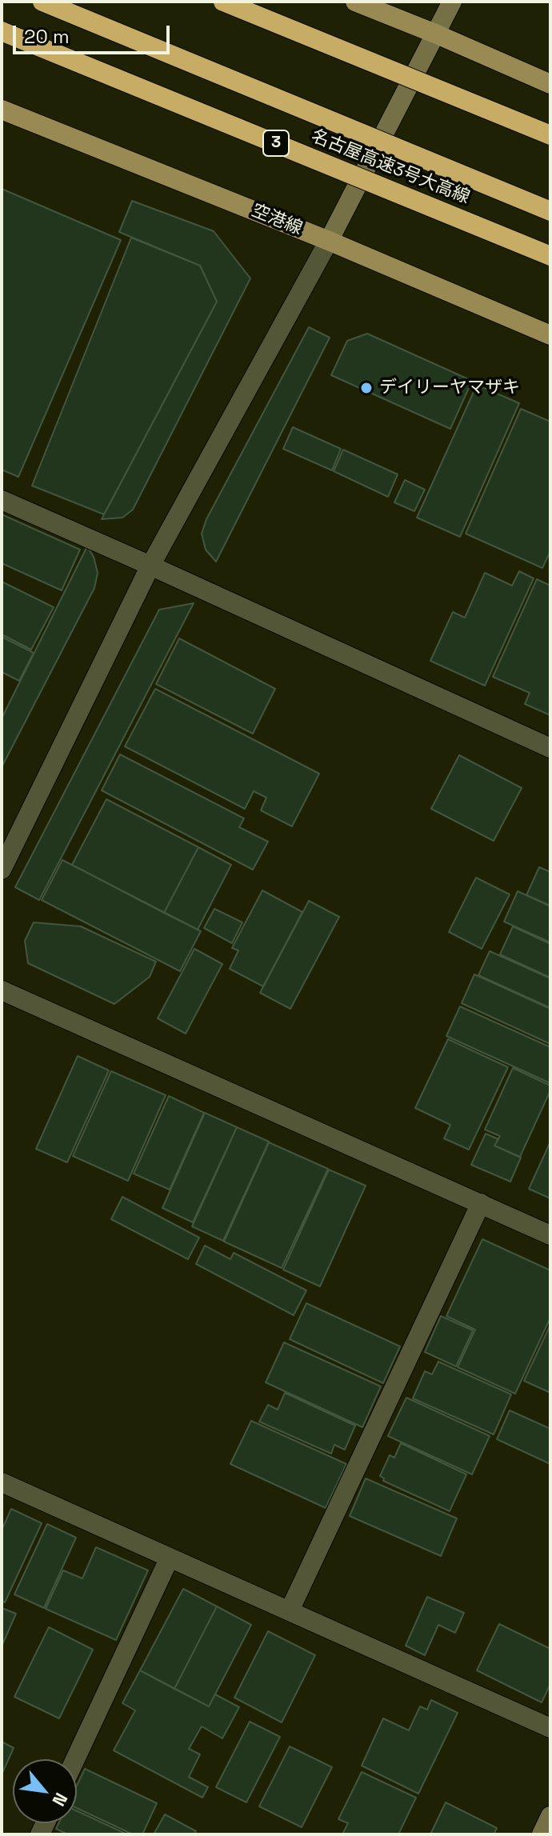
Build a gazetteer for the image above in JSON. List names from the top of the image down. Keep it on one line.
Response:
{"streets":{"highway":["3","名古屋高速3号大高線"],"main road":["空港線"]},"places":["デイリーヤマザキ"],"scale_bar":"20 m","north":"bottom right"}
